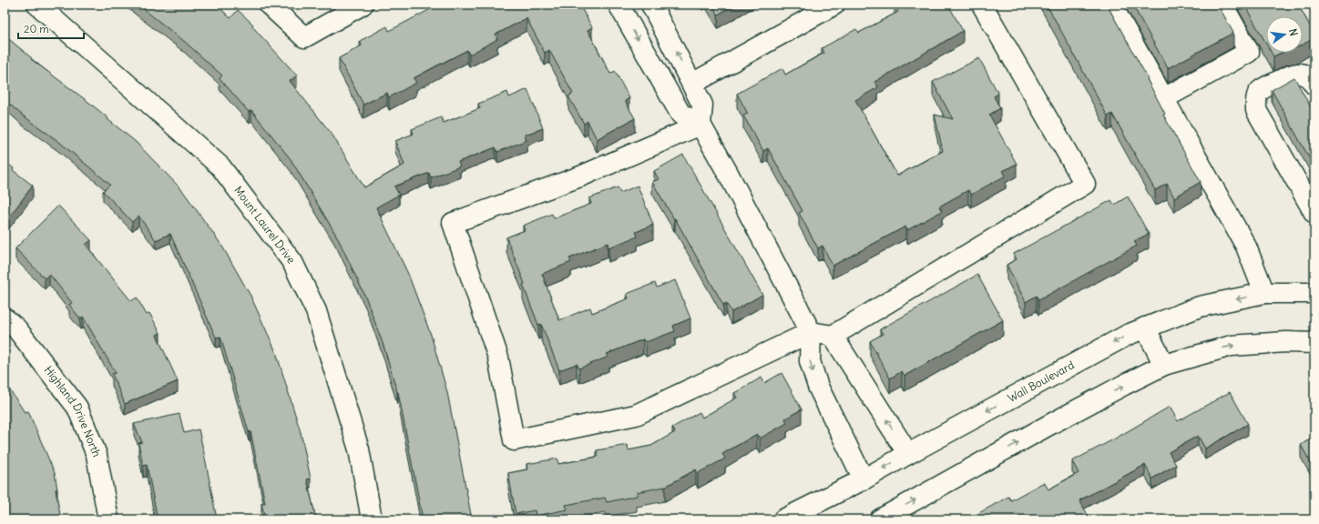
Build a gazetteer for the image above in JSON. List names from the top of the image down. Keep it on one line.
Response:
{"streets":{"street":["Mount Laurel Drive","Wall Boulevard","Highland Drive North"]},"scale_bar":"20 m","north":"right"}
